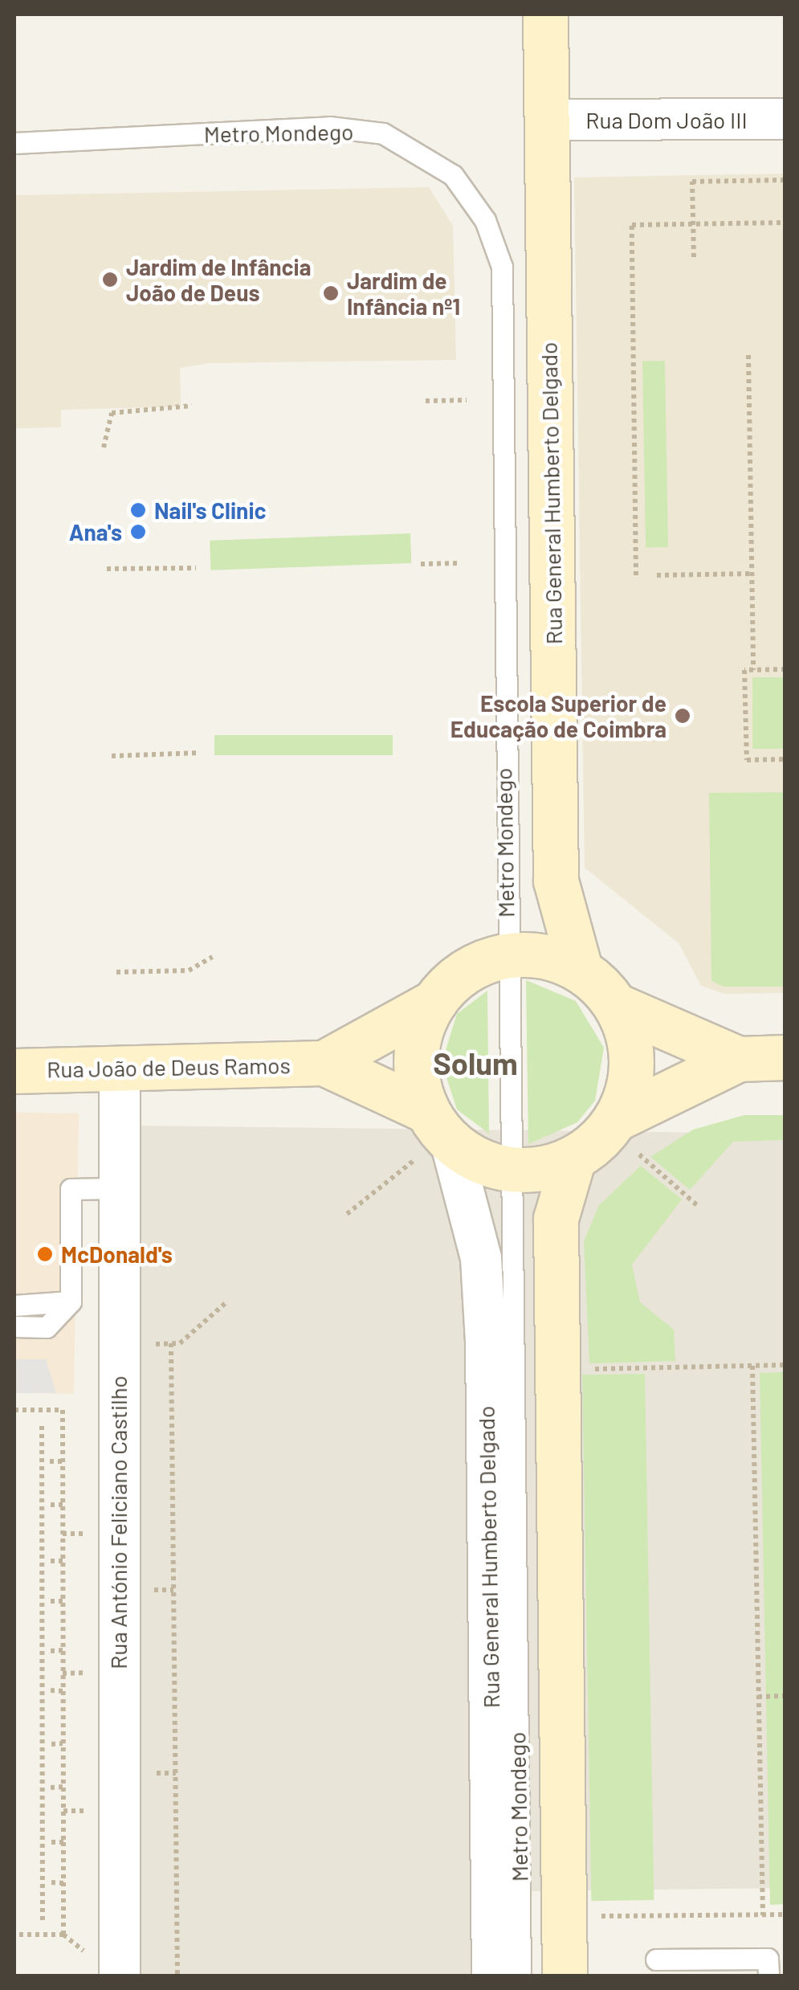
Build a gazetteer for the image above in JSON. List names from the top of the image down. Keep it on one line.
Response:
{"streets":{"main road":["Rua General Humberto Delgado","Rua João de Deus Ramos"],"street":["Rua Dom João III","Rua António Feliciano Castilho"],"lane":["Metro Mondego"]},"crossings":[["Rua Dom João III","Rua General Humberto Delgado"],["Metro Mondego","Rua João de Deus Ramos"],["Rua General Humberto Delgado","Rua João de Deus Ramos"],["Rua João de Deus Ramos","Rua António Feliciano Castilho"]],"districts":["Solum"],"places":["Jardim de Infância João de Deus","Jardim de Infância nº1","Nail's Clinic","Ana's","Escola Superior de Educação de Coimbra","McDonald's"]}
